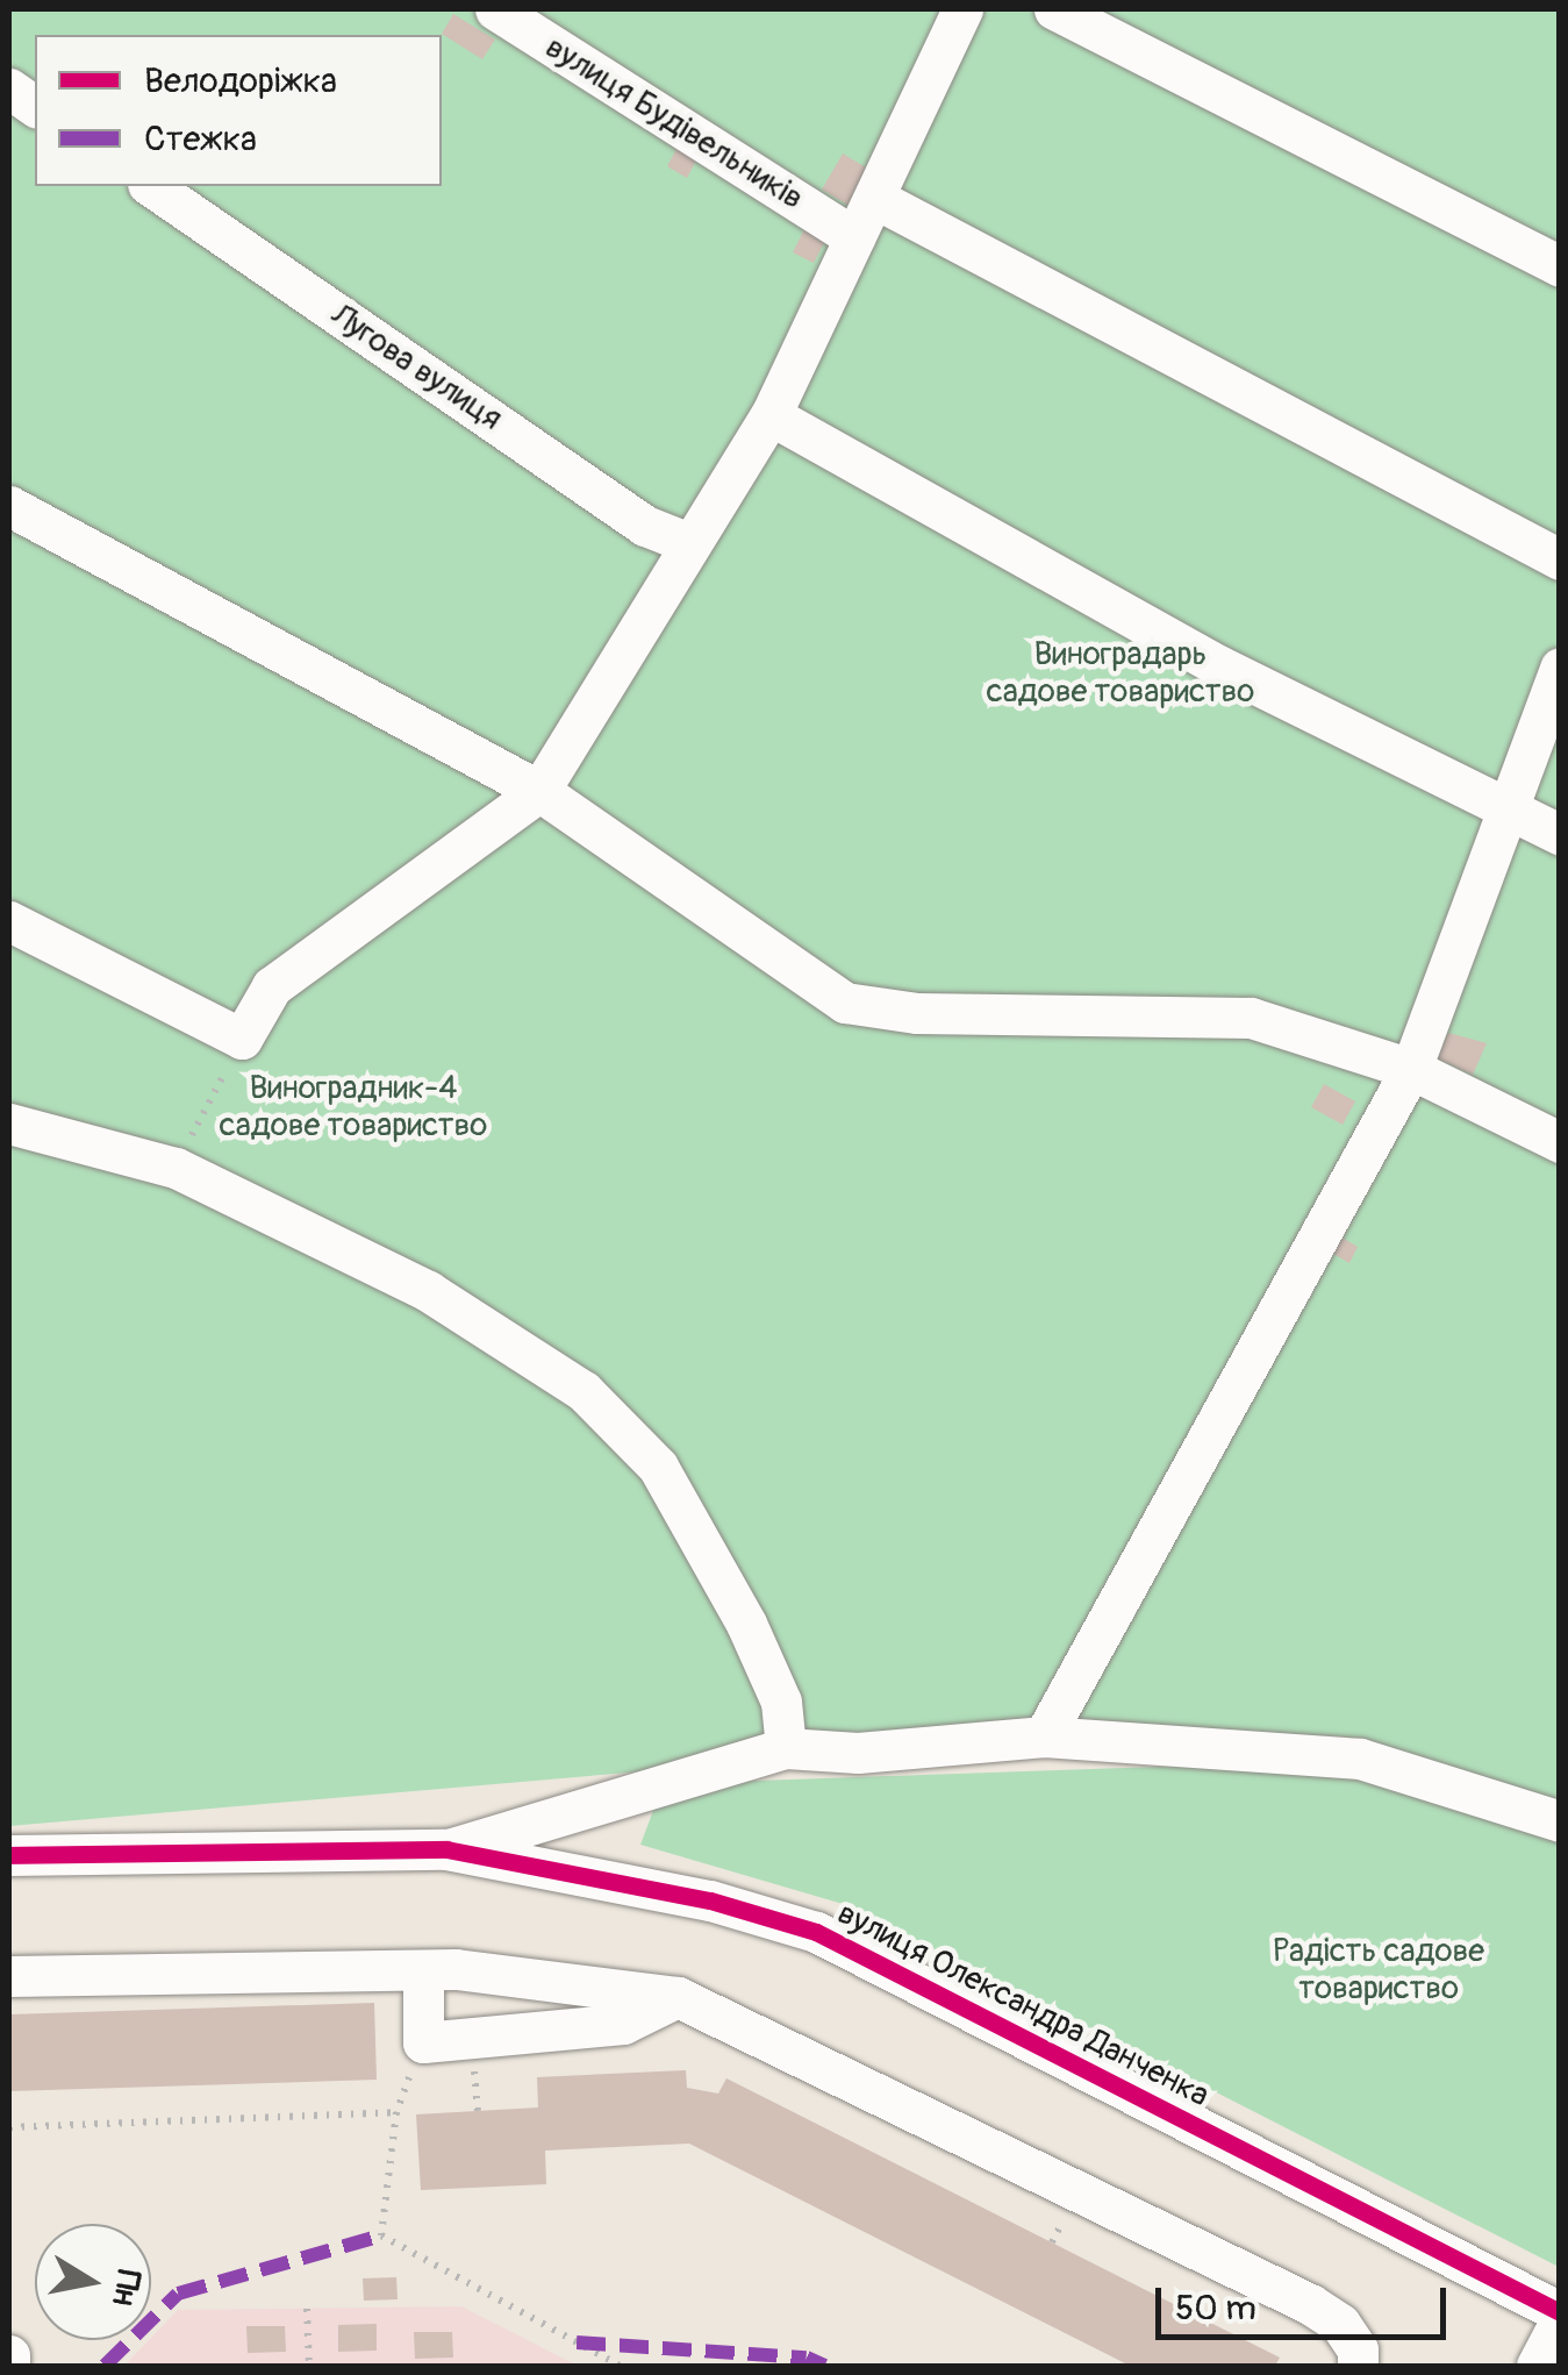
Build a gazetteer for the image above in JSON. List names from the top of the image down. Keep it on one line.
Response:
{"streets":{"street":["вулиця Будівельників","Лугова вулиця","вулиця Олександра Данченка"]},"parks":["Виноградарь садове товариство","Виноградник-4 садове товариство","Радість садове товариство"],"legend":["Велодоріжка","Стежка"],"scale_bar":"50 m","north":"right"}
